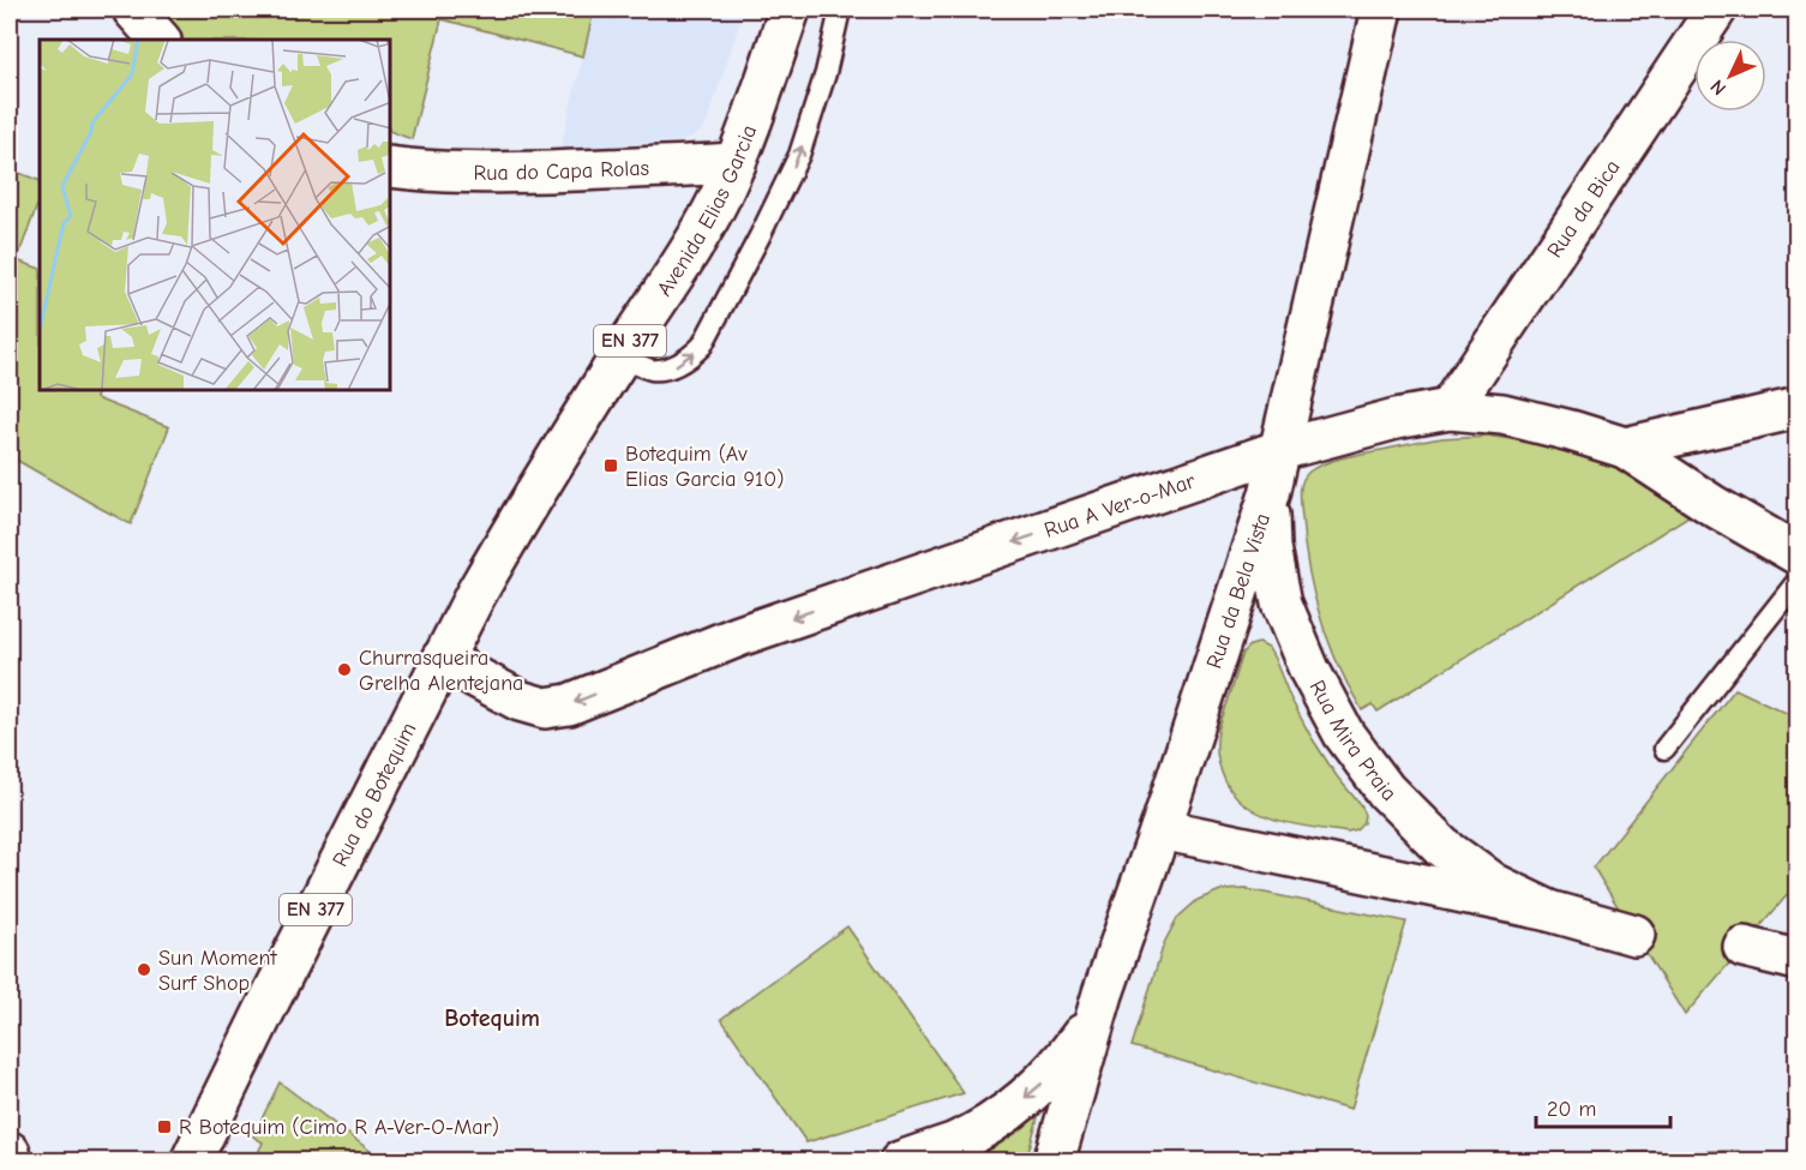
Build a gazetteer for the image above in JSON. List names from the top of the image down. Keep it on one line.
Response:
{"streets":{"street":["Rua do Capa Rolas","Avenida Elias Garcia","Rua da Bica","EN 377","Rua A Ver-o-Mar","Rua da Bela Vista","Rua Mira Praia","Rua do Botequim"]},"crossings":[["Rua do Capa Rolas","Avenida Elias Garcia"],["Avenida Elias Garcia","Rua A Ver-o-Mar"],["Avenida Elias Garcia","Rua do Botequim"],["Rua da Bica","Rua A Ver-o-Mar"],["Rua A Ver-o-Mar","Rua da Bela Vista"],["Rua A Ver-o-Mar","Rua do Botequim"],["Rua da Bela Vista","Rua Mira Praia"]],"one_way":["Rua A Ver-o-Mar"],"districts":["Botequim"],"places":{"transit":["Botequim (Av Elias Garcia 910)","R Botequim (Cimo R A-Ver-O-Mar)"],"other":["Churrasqueira Grelha Alentejana","Sun Moment Surf Shop"]},"scale_bar":"20 m","north":"bottom left"}
